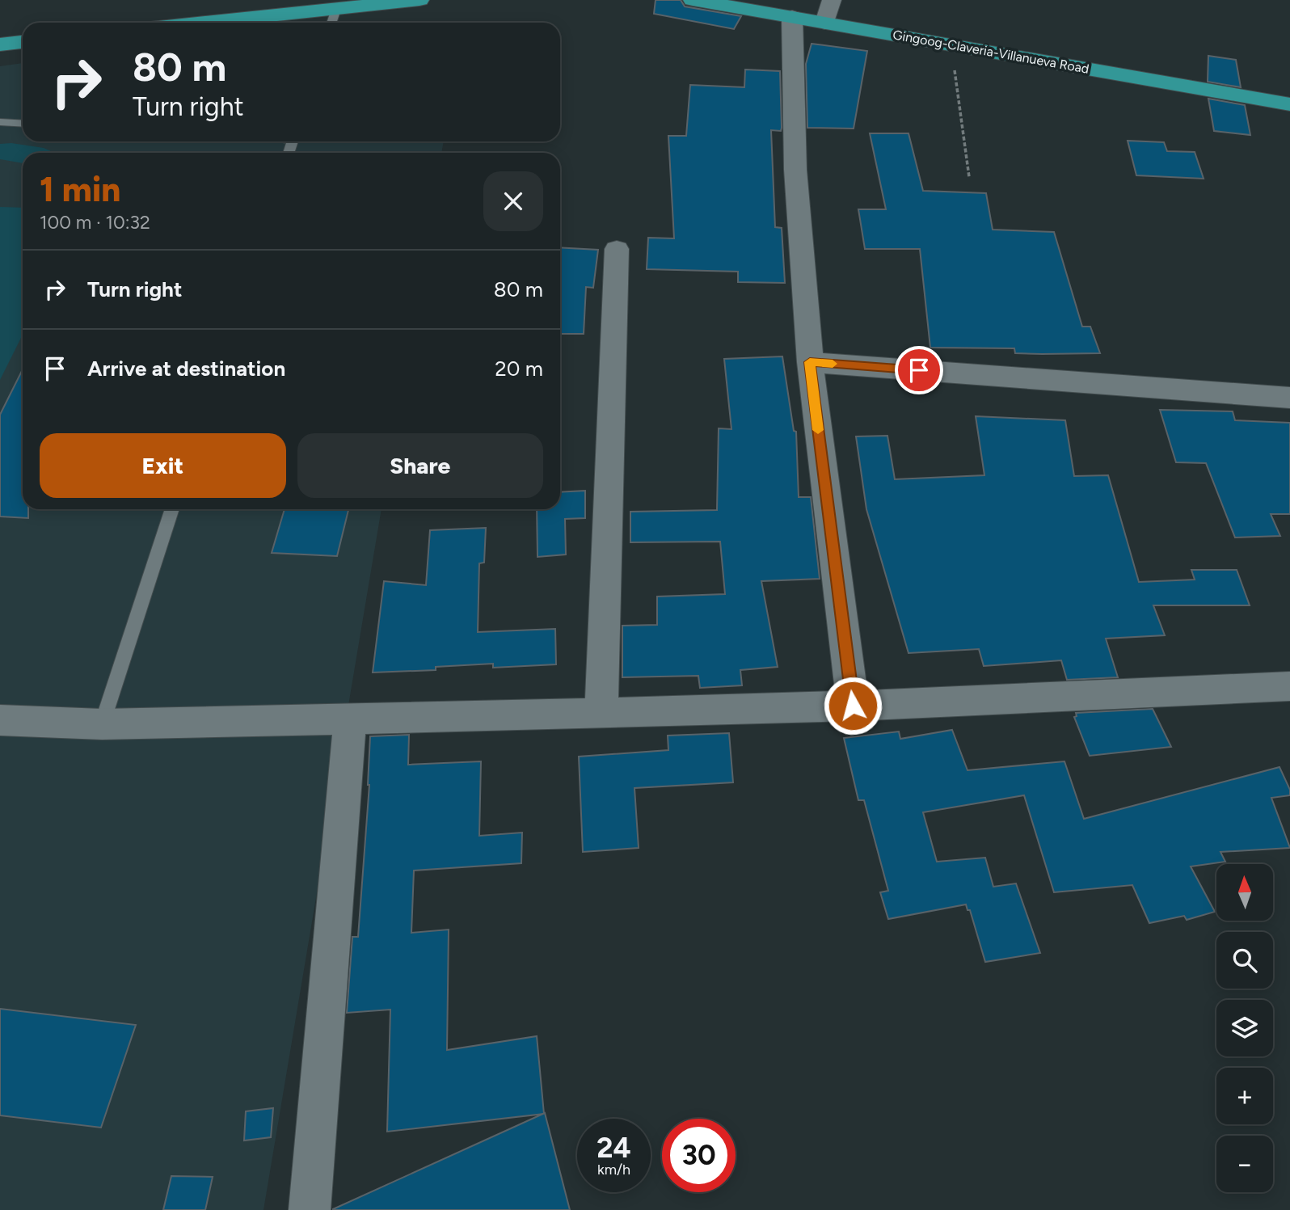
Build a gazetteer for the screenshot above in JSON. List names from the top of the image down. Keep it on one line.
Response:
{"streets":{"main road":["Gingoog-Claveria-Villanueva Road"]},"north":"top","page":{"turn":["80 m","Turn right"],"heading":["1 min","100 m · 10:32"],"list":[{"name":"Turn right","value":"80 m"},{"name":"Arrive at destination","value":"20 m"}],"buttons":["Exit","Share"],"map_buttons":["+","−"],"speed":"24 km/h","limit":"30"}}
